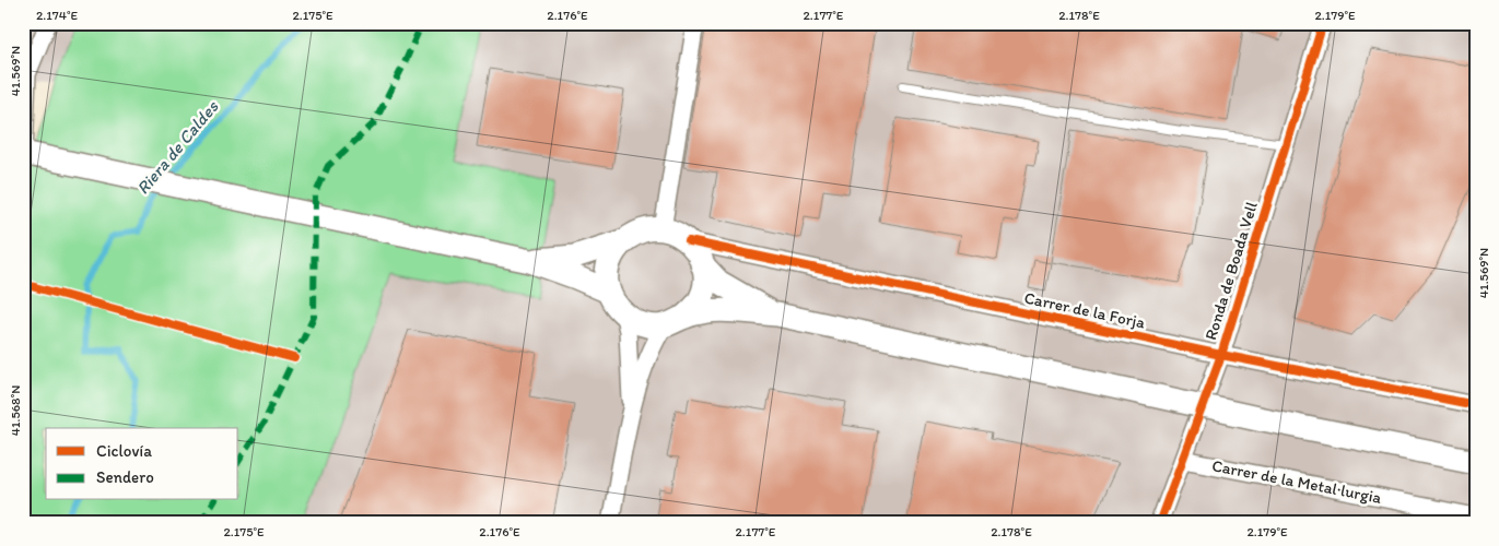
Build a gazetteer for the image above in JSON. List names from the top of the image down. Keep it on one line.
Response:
{"streets":{"street":["Ronda de Boada Vell","Carrer de la Forja","Carrer de la Metal·lurgia"]},"crossings":[["Ronda de Boada Vell","Carrer de la Forja"],["Ronda de Boada Vell","Carrer de la Metal·lurgia"]],"water":["Riera de Caldes"],"legend":["Ciclovía","Sendero"],"coordinates":["2.174°E","2.175°E","2.176°E","2.177°E","2.178°E","2.179°E","41.569°N","41.568°N"]}
